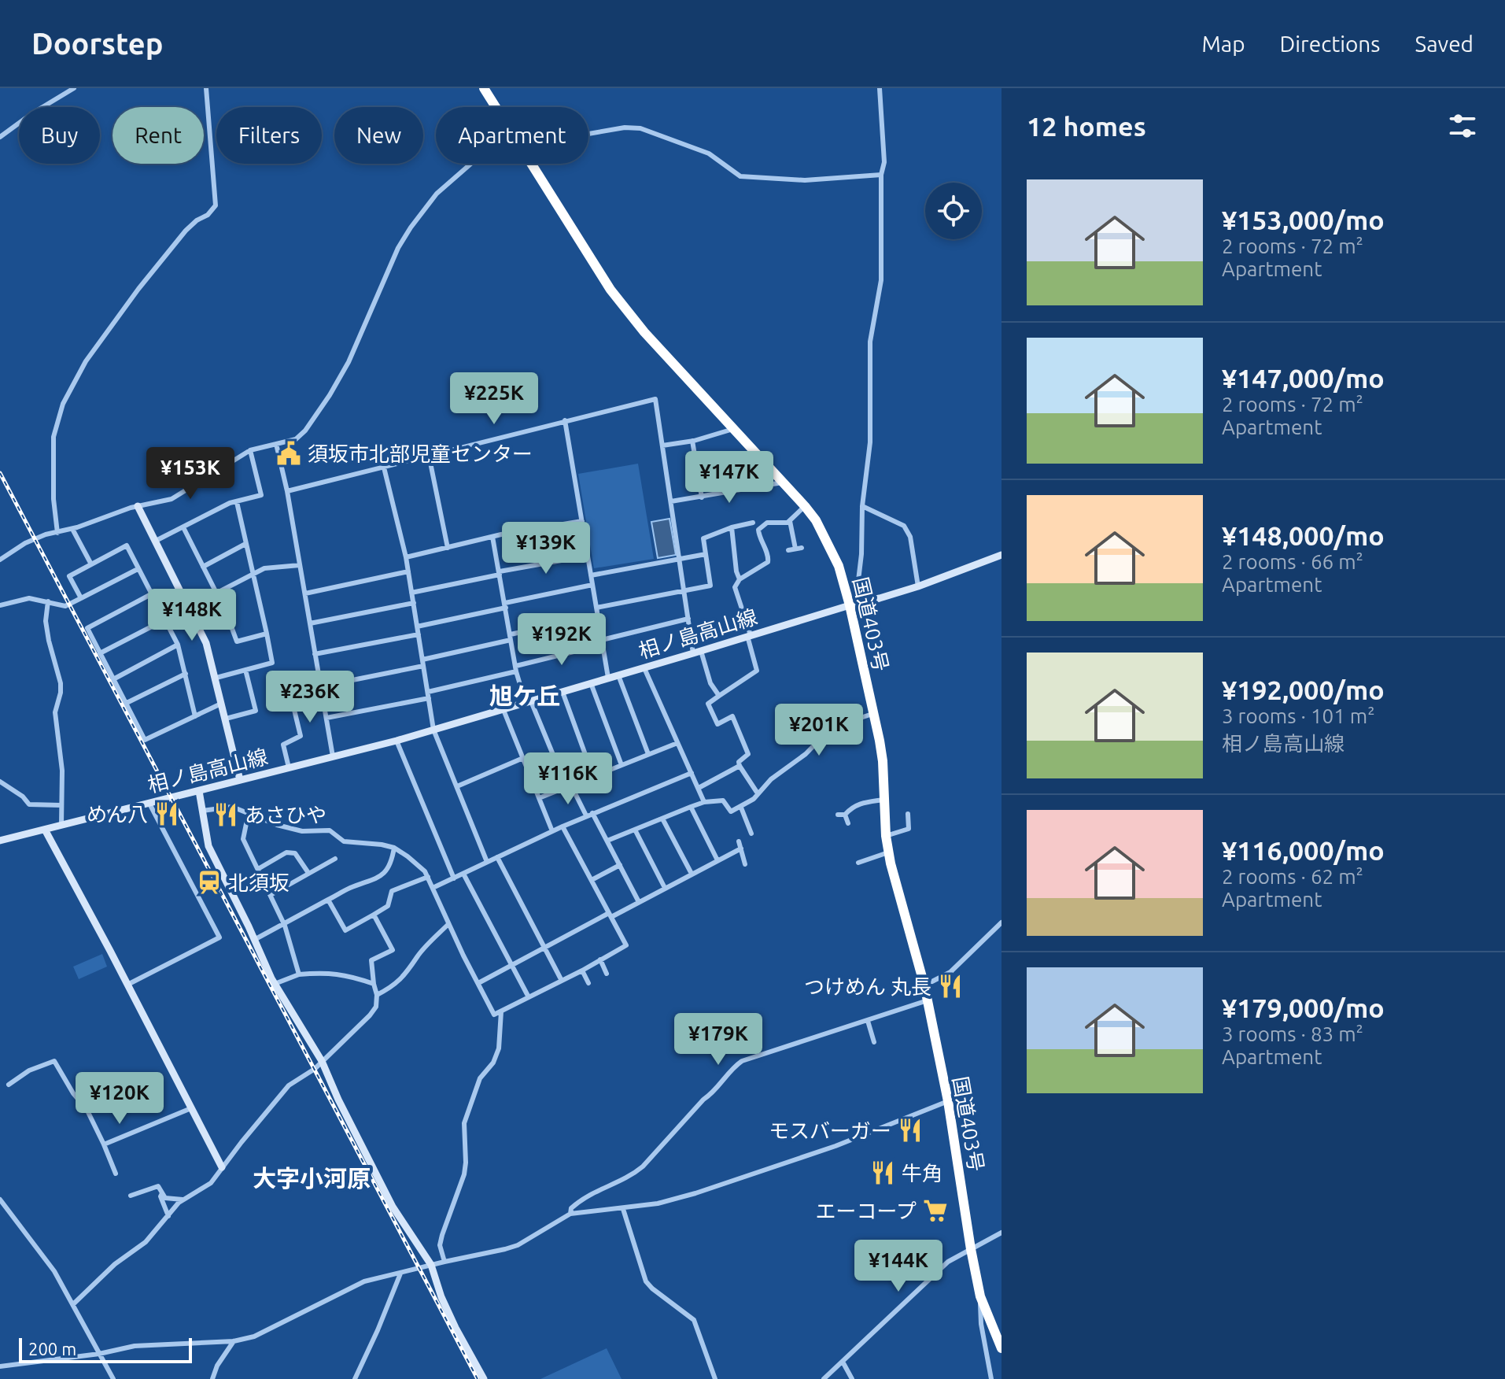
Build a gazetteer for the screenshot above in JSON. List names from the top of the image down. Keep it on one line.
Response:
{"streets":{"highway":["国道403号"],"street":["相ノ島高山線"]},"crossings":[["国道403号","相ノ島高山線"]],"districts":["旭ケ丘","大字小河原"],"places":{"public building":["須坂市北部児童センター"],"restaurant":["めん八","あさひや","つけめん 丸長","モスバーガー","牛角"],"station":["北須坂"],"supermarket":["エーコープ"]},"scale_bar":"200 m","page":{"header":"Doorstep","nav":["Map","Directions","Saved"],"heading":"12 homes","chip":["Buy","Rent","Filters","New","Apartment"],"list":[{"name":"¥153,000/mo","note":"2 rooms · 72 m² · Apartment"},{"name":"¥147,000/mo","note":"2 rooms · 72 m² · Apartment"},{"name":"¥148,000/mo","note":"2 rooms · 66 m² · Apartment"},{"name":"¥192,000/mo","note":"3 rooms · 101 m² · 相ノ島高山線"},{"name":"¥116,000/mo","note":"2 rooms · 62 m² · Apartment"},{"name":"¥179,000/mo","note":"3 rooms · 83 m² · Apartment"}],"price":["¥225K","¥153K","¥147K","¥139K","¥148K","¥192K","¥236K","¥201K","¥116K","¥179K","¥120K","¥144K"],"scale":"200 m"}}
